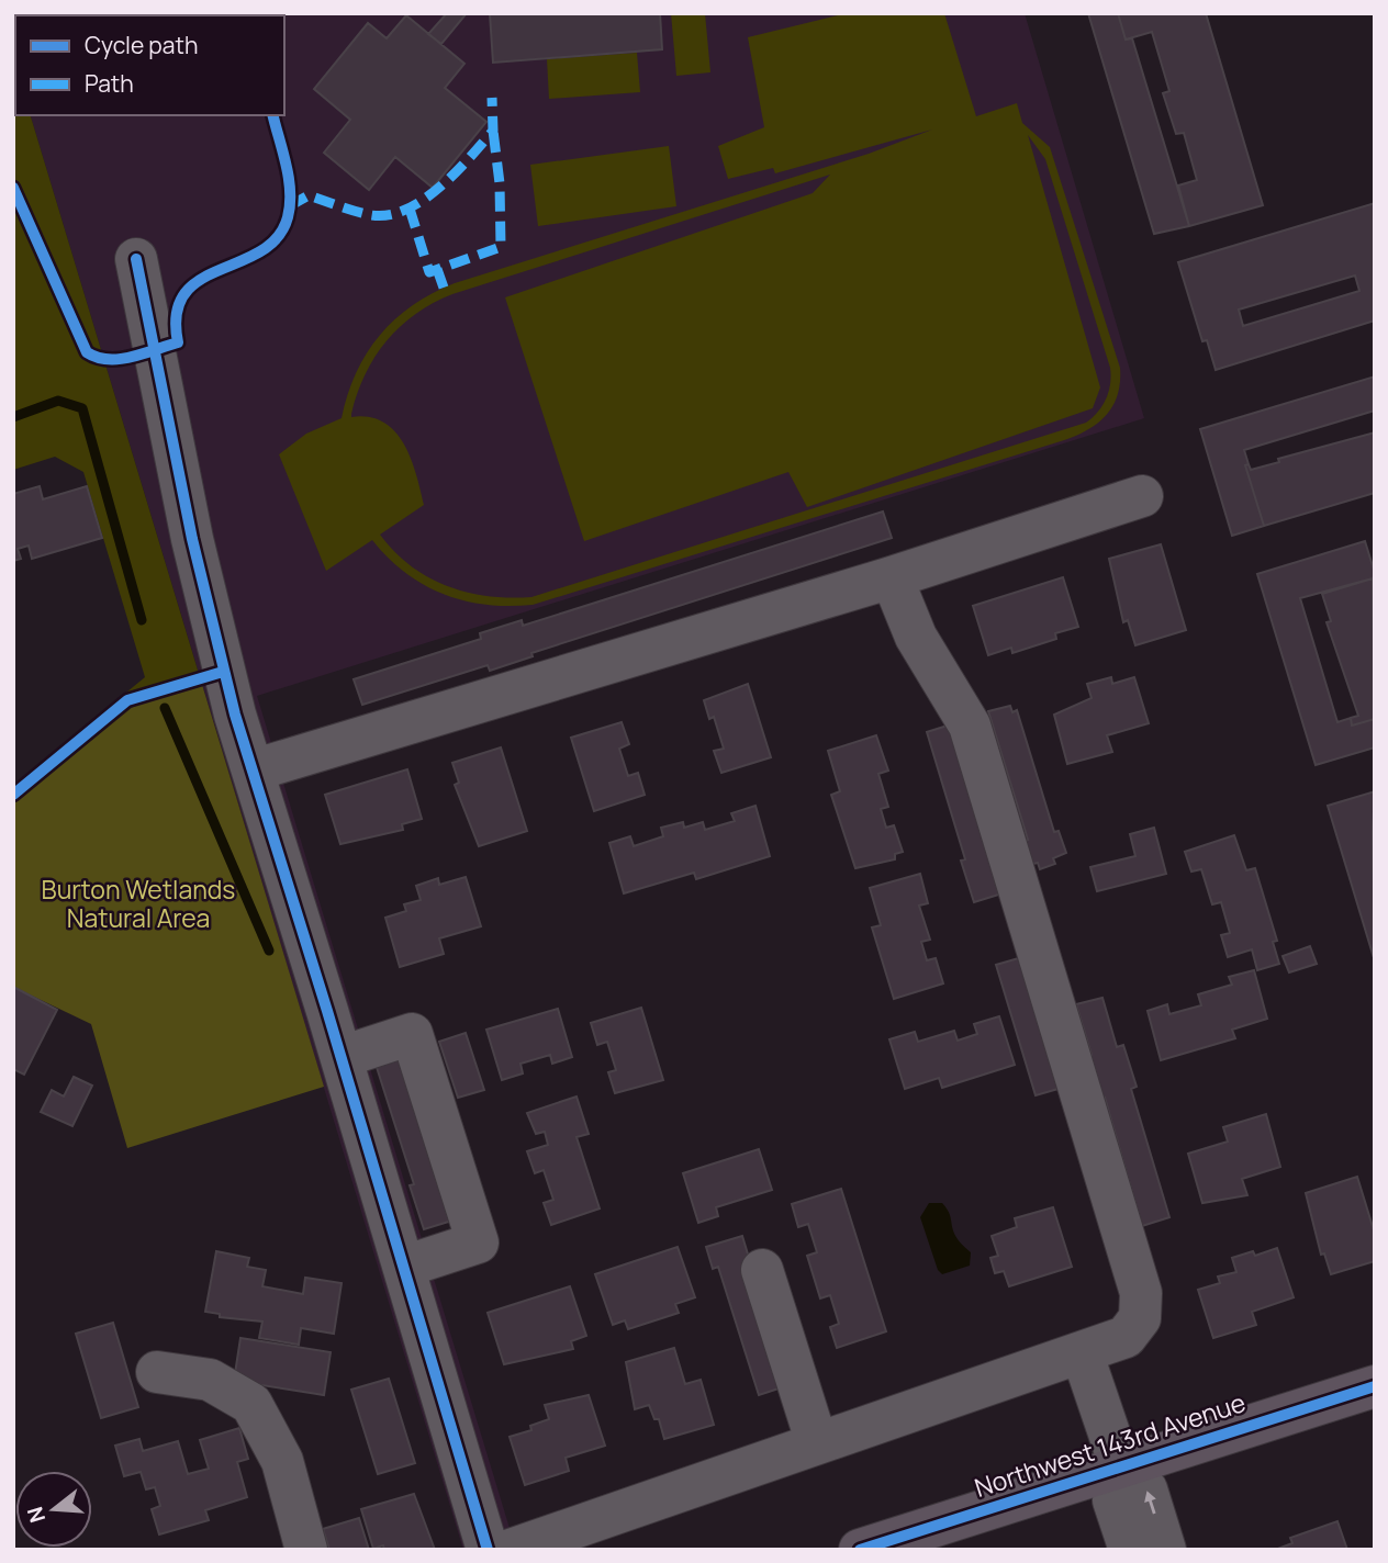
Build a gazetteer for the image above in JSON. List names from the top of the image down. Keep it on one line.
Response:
{"streets":{"main road":["Northwest 143rd Avenue"]},"parks":["Burton Wetlands Natural Area"],"legend":["Cycle path","Path"],"north":"left"}
